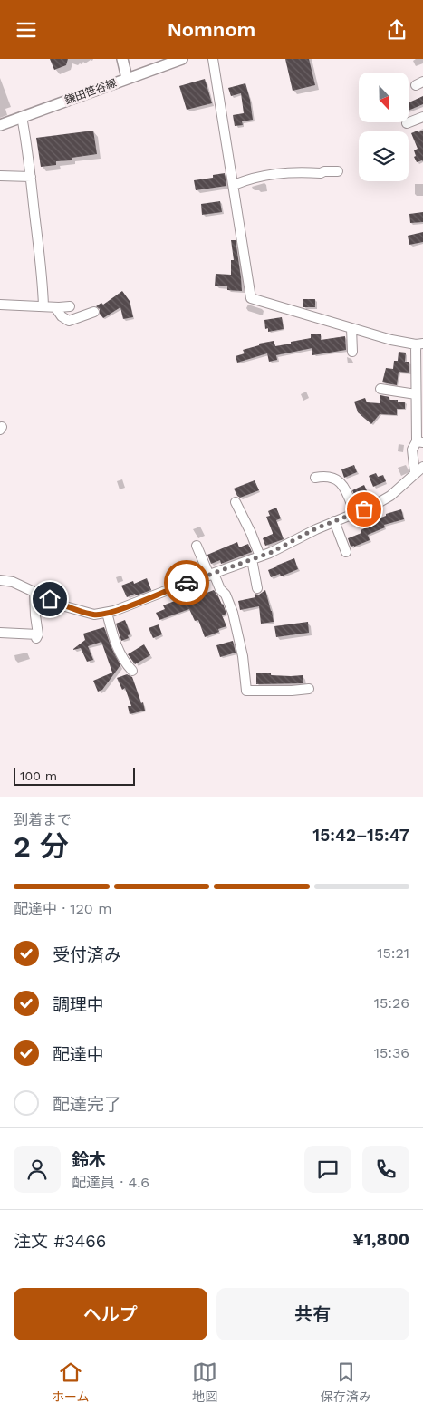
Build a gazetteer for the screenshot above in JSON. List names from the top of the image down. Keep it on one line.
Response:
{"streets":{"street":["鎌田笹谷線"]},"scale_bar":"100 m","north":"bottom","page":{"header":"Nomnom","scale":"100 m","heading":["2 分","到着まで","15:42–15:47"],"panel":["鈴木","配達員 · 4.6","注文 #3466","¥1,800"],"bar":"配達中 · 120 m","list":[["受付済み","15:21"],["調理中","15:26"],["配達中","15:36"],"配達完了"],"buttons":["ヘルプ","共有"],"tabs":["ホーム","地図","保存済み"]}}
